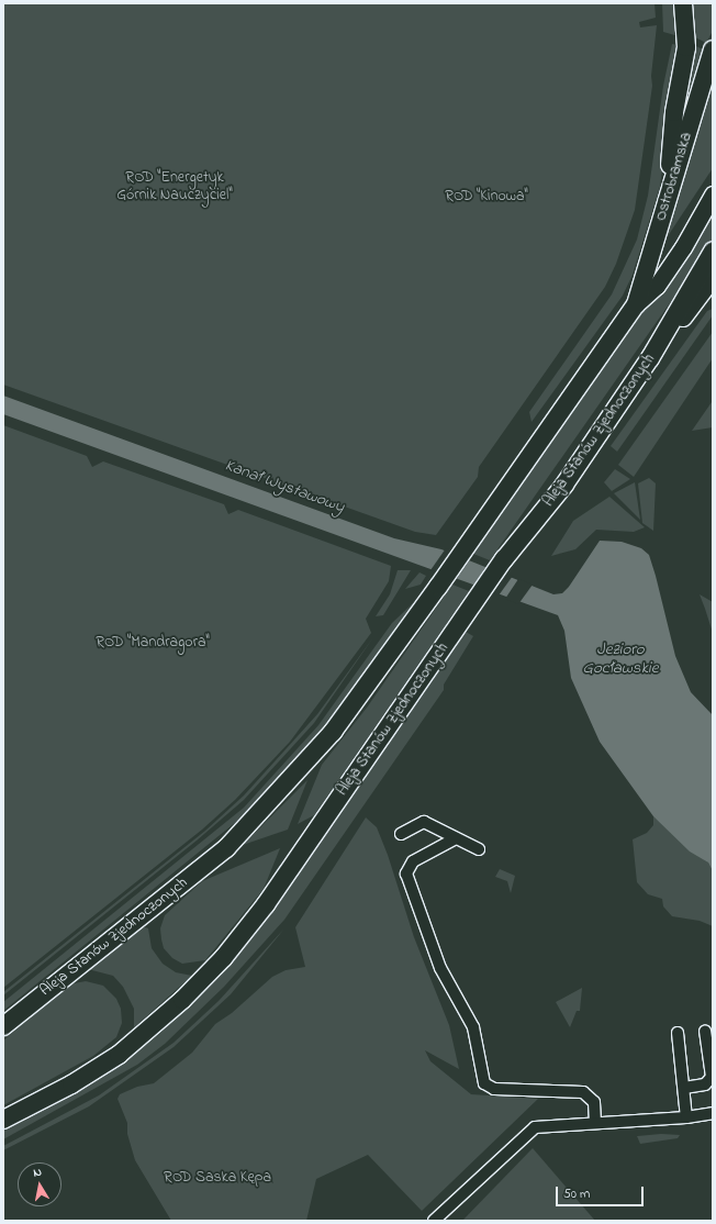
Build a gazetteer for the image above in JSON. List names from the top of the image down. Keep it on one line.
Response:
{"streets":{"main road":["Ostrobramska","Aleja Stanów Zjednoczonych"]},"crossings":[["Ostrobramska","Aleja Stanów Zjednoczonych"]],"water":["Kanał Wystawowy","Jezioro Gocławskie"],"parks":["ROD \"Energetyk Górnik Nauczyciel\"","ROD \"Kinowa\"","ROD \"Mandragora\"","ROD Saska Kępa"],"scale_bar":"50 m","north":"top"}
